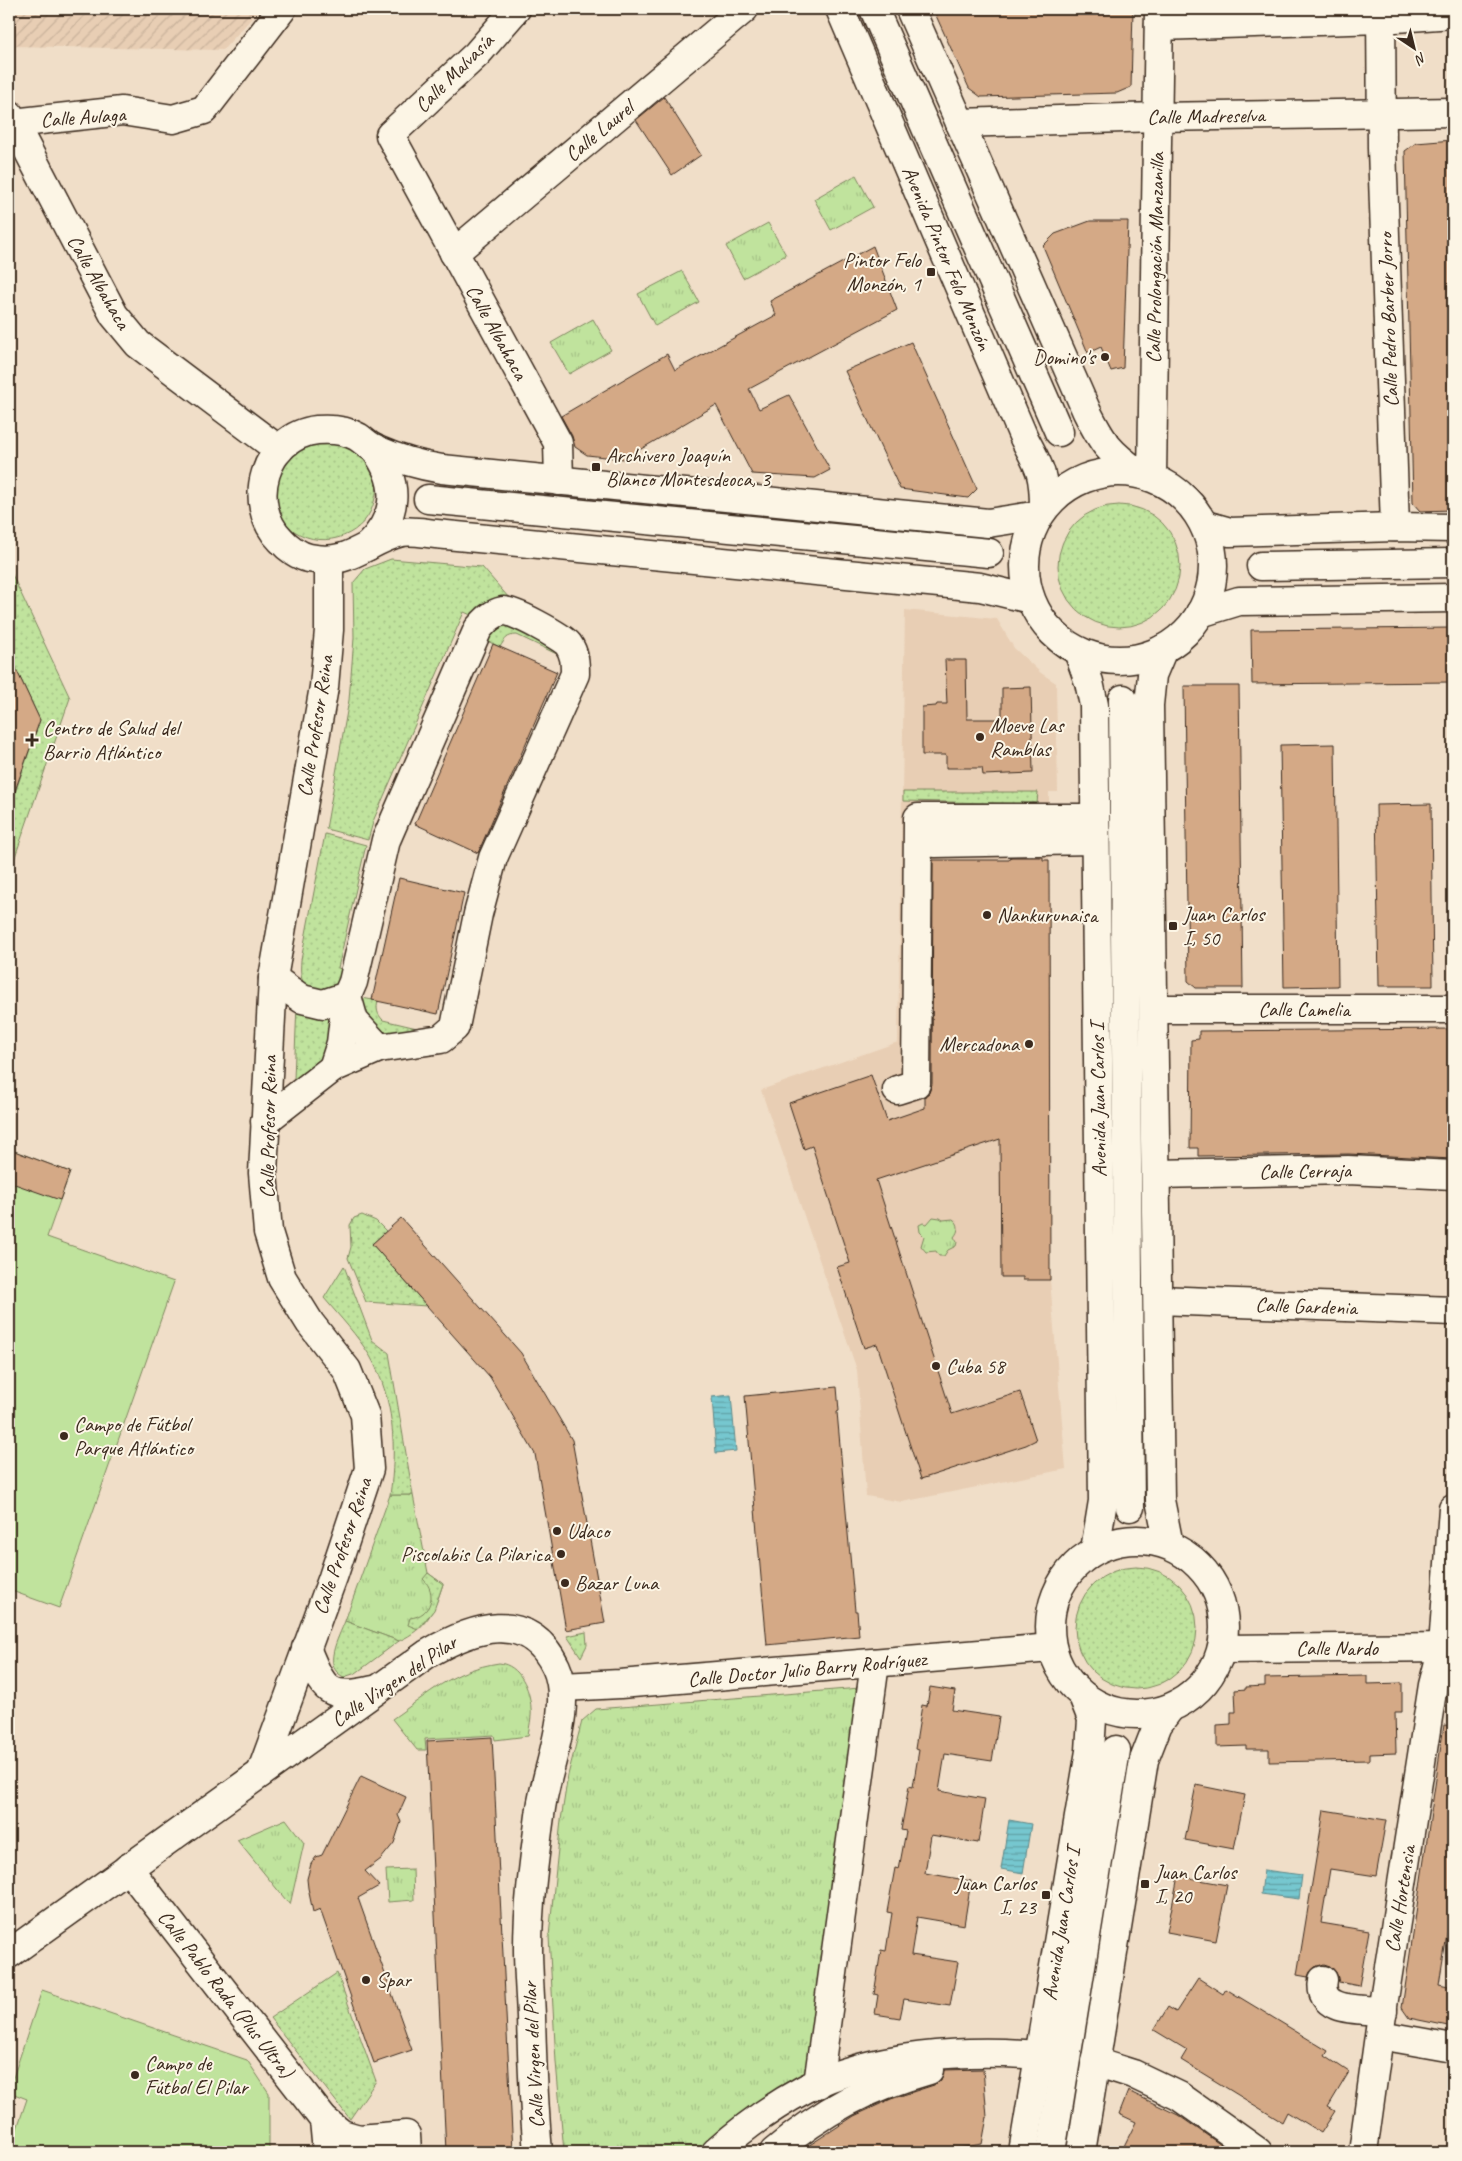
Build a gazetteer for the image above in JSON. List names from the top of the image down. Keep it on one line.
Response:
{"streets":{"street":["Calle Malvasía","Calle Madreselva","Calle Aulaga","Calle Laurel","Avenida Pintor Felo Monzón","Calle Prolongación Manzanilla","Calle Albahaca","Calle Pedro Barber Jorro","Calle Profesor Reina","Calle Camelia","Avenida Juan Carlos I","Calle Cerraja","Calle Gardenia","Calle Nardo","Calle Doctor Julio Barry Rodríguez","Calle Virgen del Pilar","Calle Hortensia","Calle Pablo Rada (Plus Ultra)"]},"crossings":[["Calle Malvasía","Calle Albahaca"],["Calle Madreselva","Calle Prolongación Manzanilla"],["Calle Madreselva","Calle Pedro Barber Jorro"],["Calle Aulaga","Calle Albahaca"],["Calle Laurel","Calle Albahaca"],["Calle Albahaca","Calle Profesor Reina"],["Calle Profesor Reina","Calle Virgen del Pilar"],["Avenida Juan Carlos I","Calle Nardo"],["Avenida Juan Carlos I","Calle Doctor Julio Barry Rodríguez"],["Calle Nardo","Calle Doctor Julio Barry Rodríguez"],["Calle Nardo","Calle Hortensia"],["Calle Doctor Julio Barry Rodríguez","Calle Virgen del Pilar"],["Calle Virgen del Pilar","Calle Pablo Rada (Plus Ultra)"]],"places":{"transit":["Pintor Felo Monzón, 1","Archivero Joaquín Blanco Montesdeoca, 3","Juan Carlos I, 50","Juan Carlos I, 20","Juan Carlos I, 23"],"other":["Domino's","Moeve Las Ramblas","Nankurunaisa","Mercadona","Cuba 58","Campo de Fútbol Parque Atlántico","Udaco","Piscolabis La Pilarica","Bazar Luna","Spar","Campo de Fútbol El Pilar"],"health":["Centro de Salud del Barrio Atlántico"]},"north":"bottom right"}
